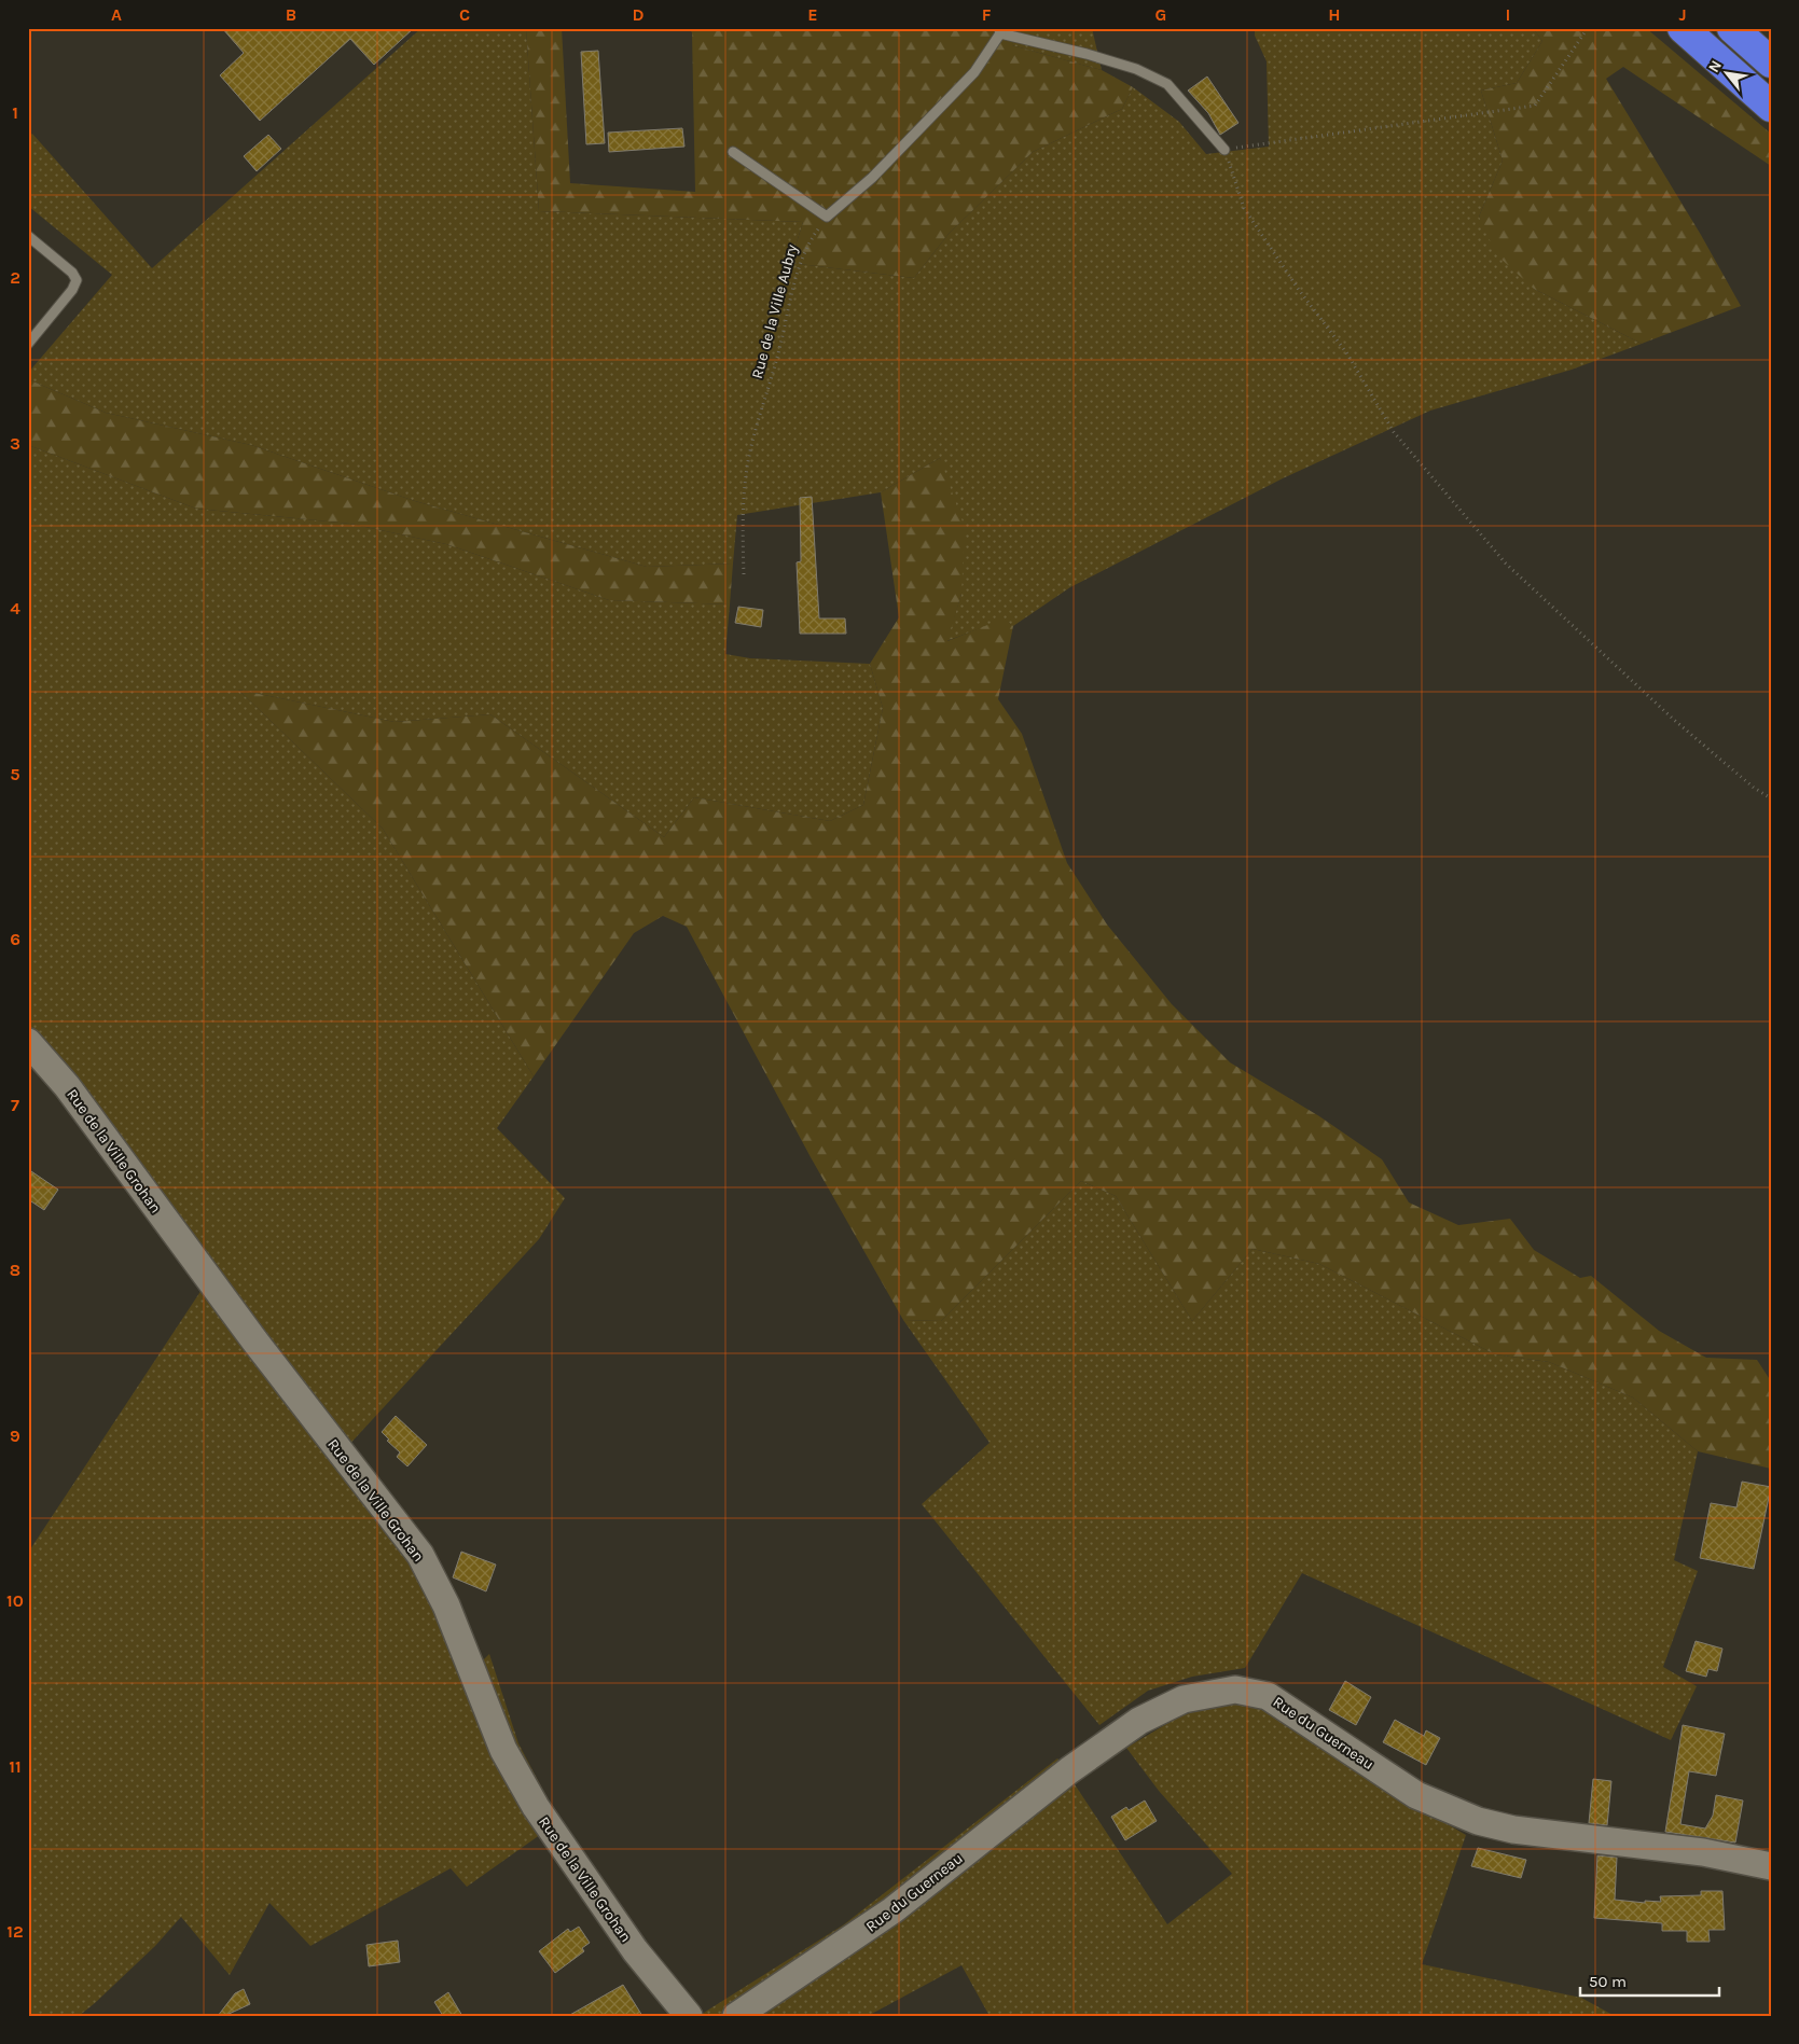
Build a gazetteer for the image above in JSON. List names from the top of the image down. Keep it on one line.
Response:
{"streets":{"street":["Rue de la Ville Grohan","Rue du Guerneau"],"path":["Rue de la Ville Aubry"]},"scale_bar":"50 m","north":"top left","grid":{"columns":["A","B","C","D","E","F","G","H","I","J"],"rows":["1","2","3","4","5","6","7","8","9","10","11","12"]}}
